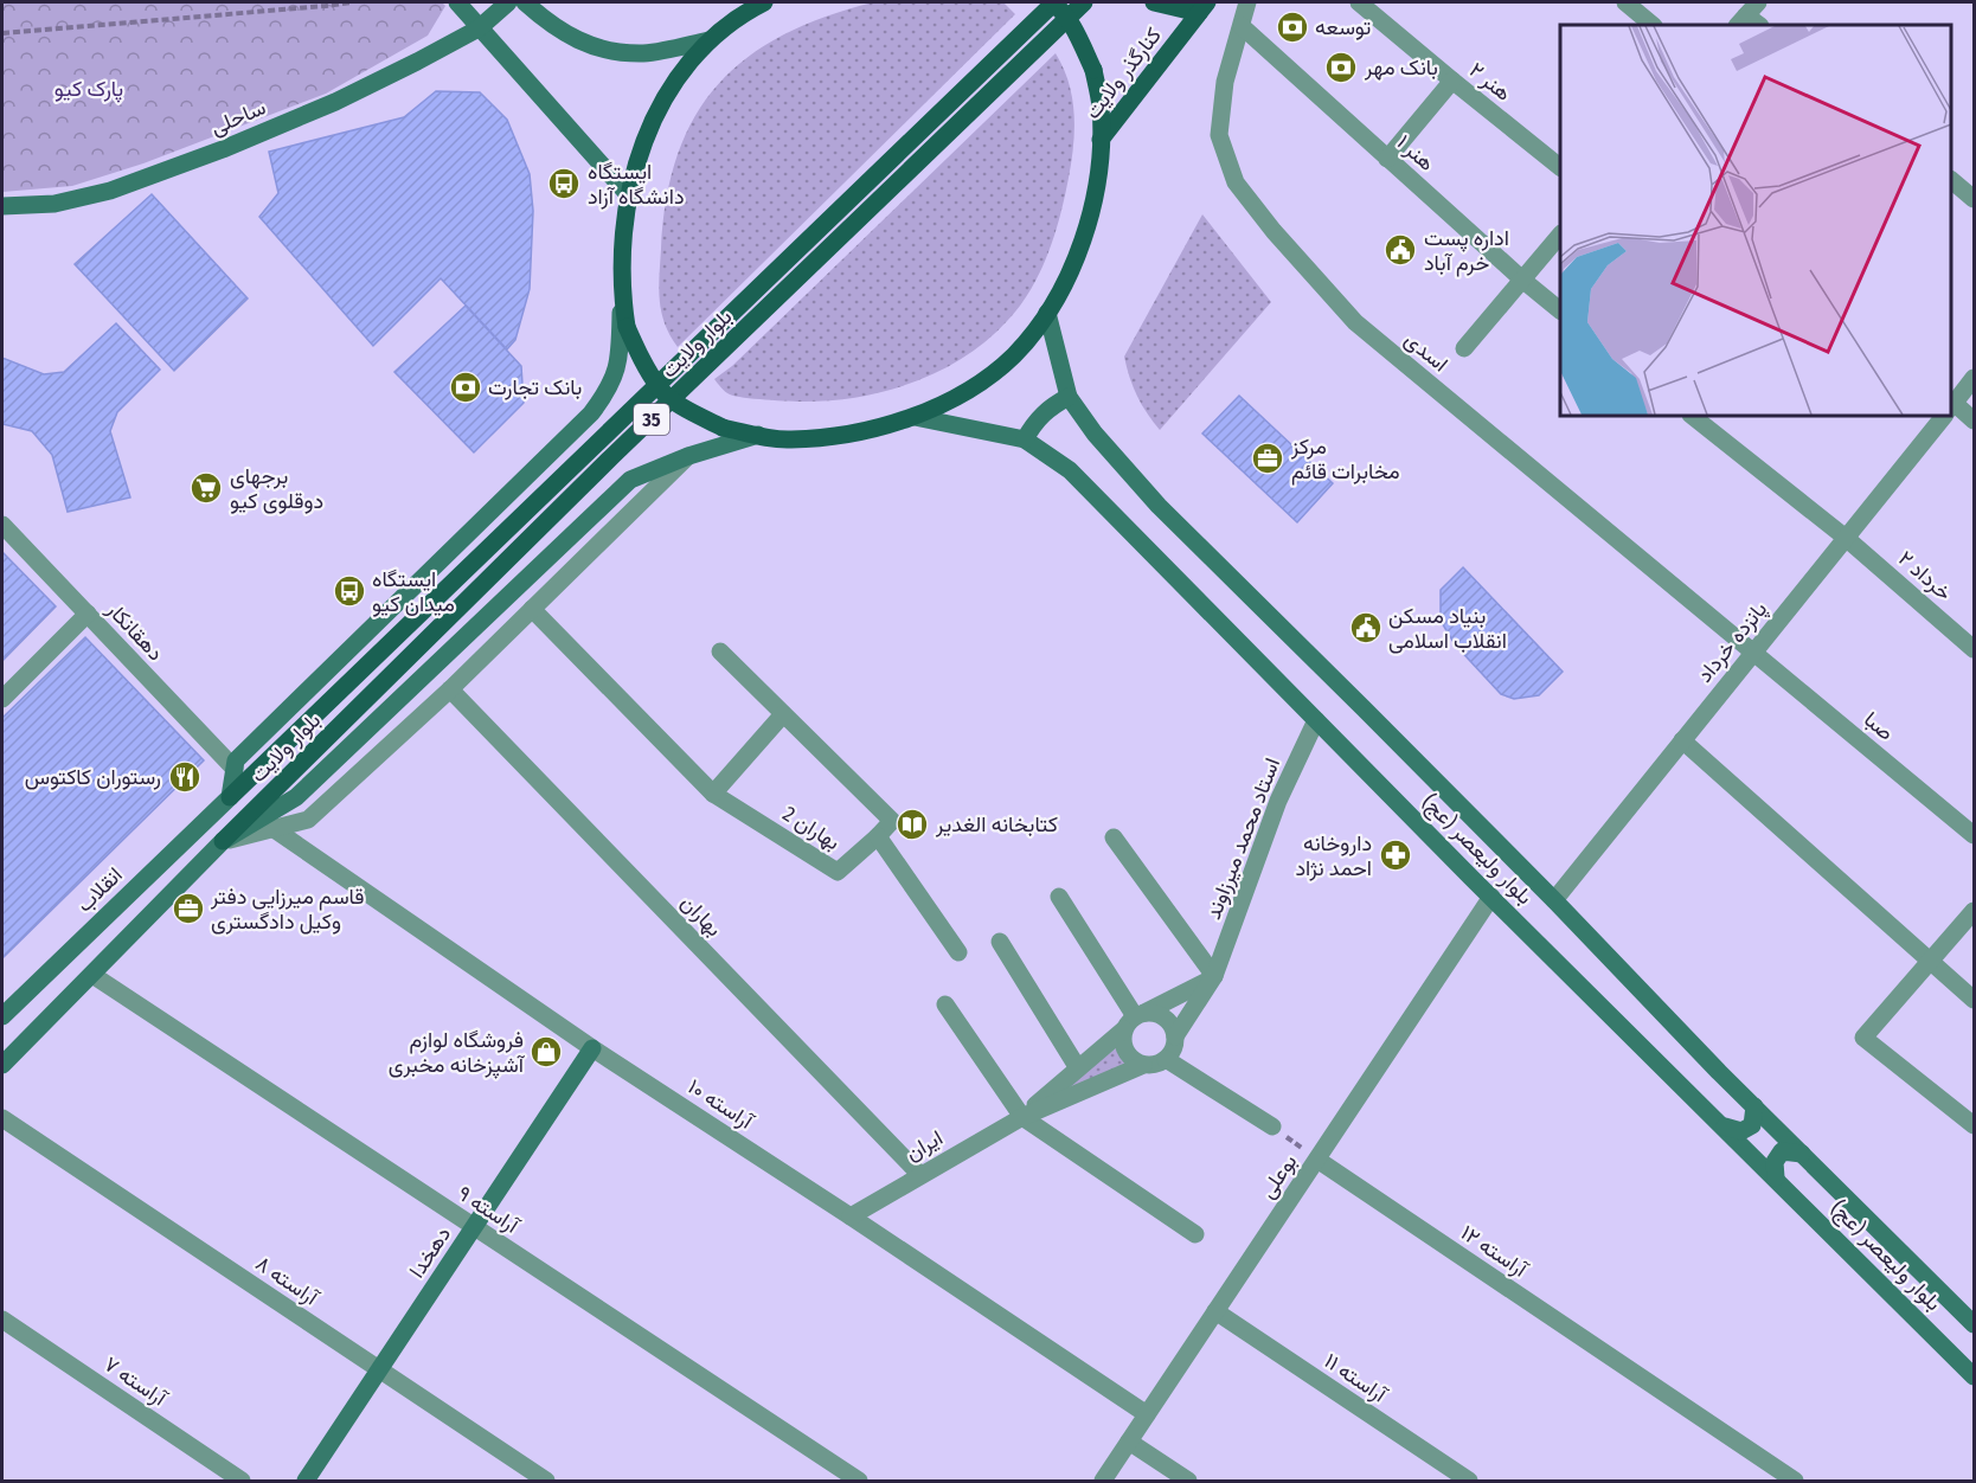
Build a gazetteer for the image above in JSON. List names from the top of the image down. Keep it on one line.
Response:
{"streets":{"main road":["کنارگذر ولایت","ساحلی","بلوار ولایت","35","بلوار ولیعصر (عج)","انقلاب","دهخدا"],"street":["هنر ۲","هنر ۱","اسدی","خرداد ۲","دهقانکار","پانزده خرداد","صبا","بهاران 2","استاد محمد میرزاوند","بهاران","آراسته ۱۰","ایران","بوعلی","آراسته ۹","۱۲ آراسته","آراسته ۸","آراسته ۱۱","آراسته ۷"]},"crossings":[["هنر ۱","اسدی"],["بلوار ولایت","35"],["بلوار ولایت","انقلاب"],["اسدی","پانزده خرداد"],["اسدی","صبا"],["35","آراسته ۹"],["خرداد ۲","پانزده خرداد"],["پانزده خرداد","صبا"],["پانزده خرداد","بلوار ولیعصر (عج)"],["استاد محمد میرزاوند","بلوار ولیعصر (عج)"],["استاد محمد میرزاوند","ایران"],["بلوار ولیعصر (عج)","بوعلی"],["بهاران","ایران"],["آراسته ۱۰","ایران"],["آراسته ۱۰","بوعلی"],["آراسته ۱۰","دهخدا"],["بوعلی","۱۲ آراسته"],["بوعلی","آراسته ۱۱"],["آراسته ۹","دهخدا"],["دهخدا","آراسته ۸"]],"parks":["پارک کیو"],"places":{"bank":["توسعه","بانک مهر","بانک تجارت"],"bus stop":["ایستگاه دانشگاه آزاد","ایستگاه میدان کیو"],"public building":["اداره پست خرم آباد","بنیاد مسکن انقلاب اسلامی"],"office":["مرکز مخابرات قائم","قاسم میرزایی دفتر وکیل دادگستری"],"supermarket":["برجهای دوقلوی کیو"],"restaurant":["رستوران کاکتوس"],"library":["کتابخانه الغدیر"],"pharmacy":["داروخانه احمد نژاد"],"shop":["فروشگاه لوازم آشپزخانه مخبری"]}}
